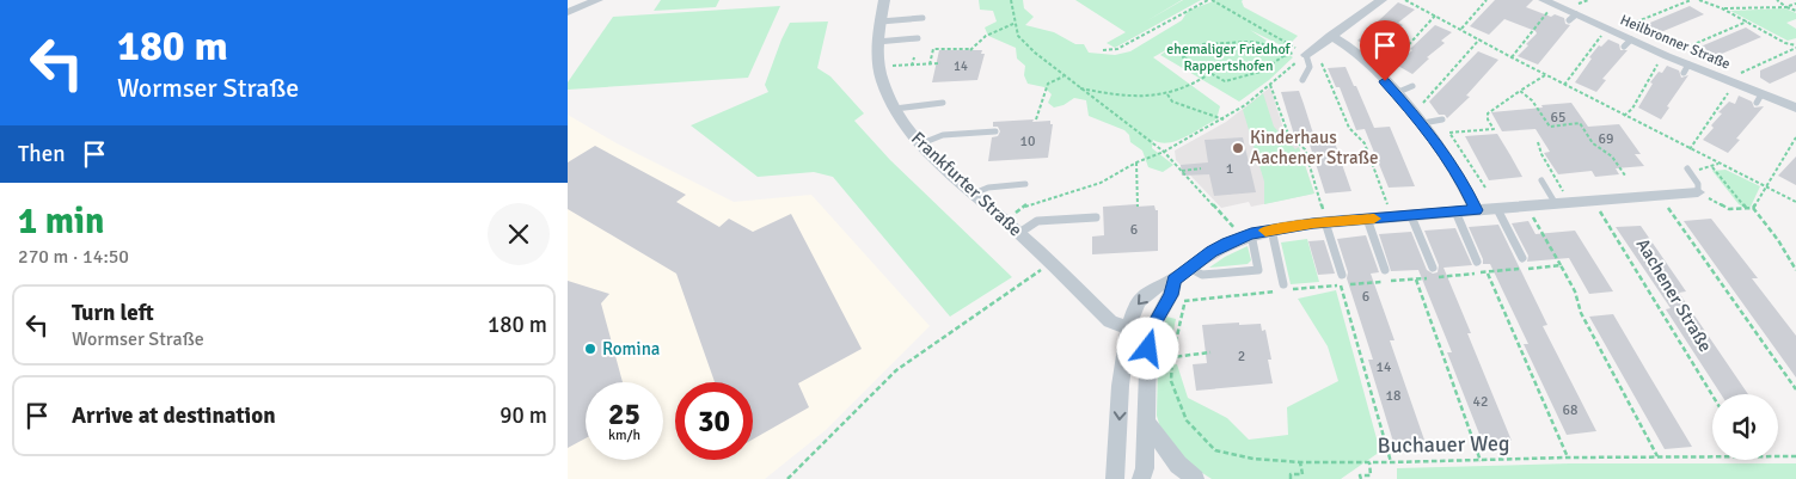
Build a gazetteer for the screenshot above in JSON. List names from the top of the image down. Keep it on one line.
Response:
{"streets":{"street":["Heilbronner Straße","Frankfurter Straße"],"path":["Aachener Straße","Buchauer Weg"]},"parks":["ehemaliger Friedhof Rappertshofen"],"places":["Kinderhaus Aachener Straße","Romina"],"house_numbers":["14","65","69","10","1","6","6","2","14","18","42","68"],"page":{"turn":["180 m","Wormser Straße"],"then":"Then","heading":["1 min","270 m · 14:50"],"list":[{"name":"Turn left","note":"Wormser Straße","value":"180 m"},{"name":"Arrive at destination","value":"90 m"}],"speed":"25 km/h","limit":"30"}}
